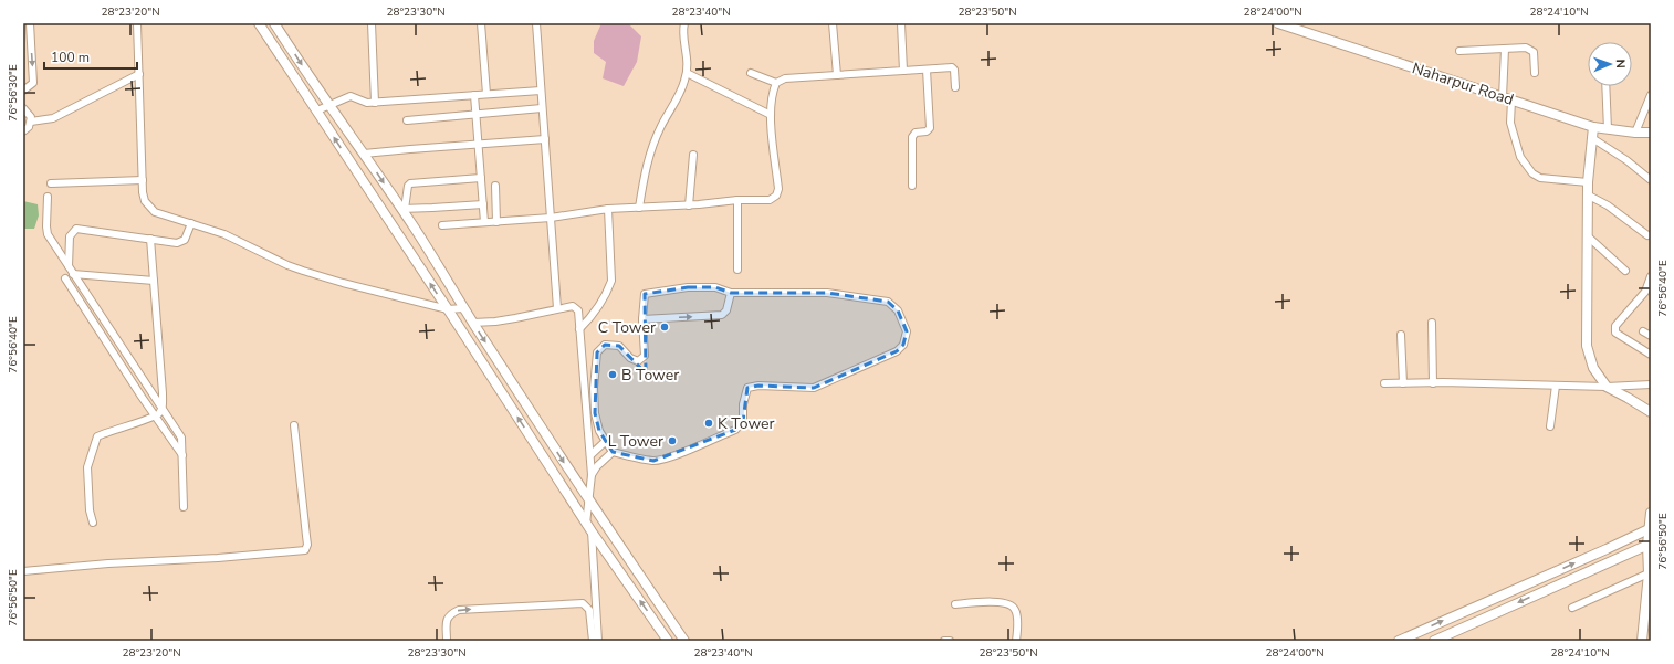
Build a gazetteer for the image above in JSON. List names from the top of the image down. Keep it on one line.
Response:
{"streets":{"street":["Naharpur Road"]},"places":["C Tower","B Tower","K Tower","L Tower"],"scale_bar":"100 m","north":"right","coordinates":["28°23'20\"N","28°23'30\"N","28°23'40\"N","28°23'50\"N","28°24'00\"N","28°24'10\"N","76°56'30\"E","76°56'40\"E","76°56'50\"E"]}
